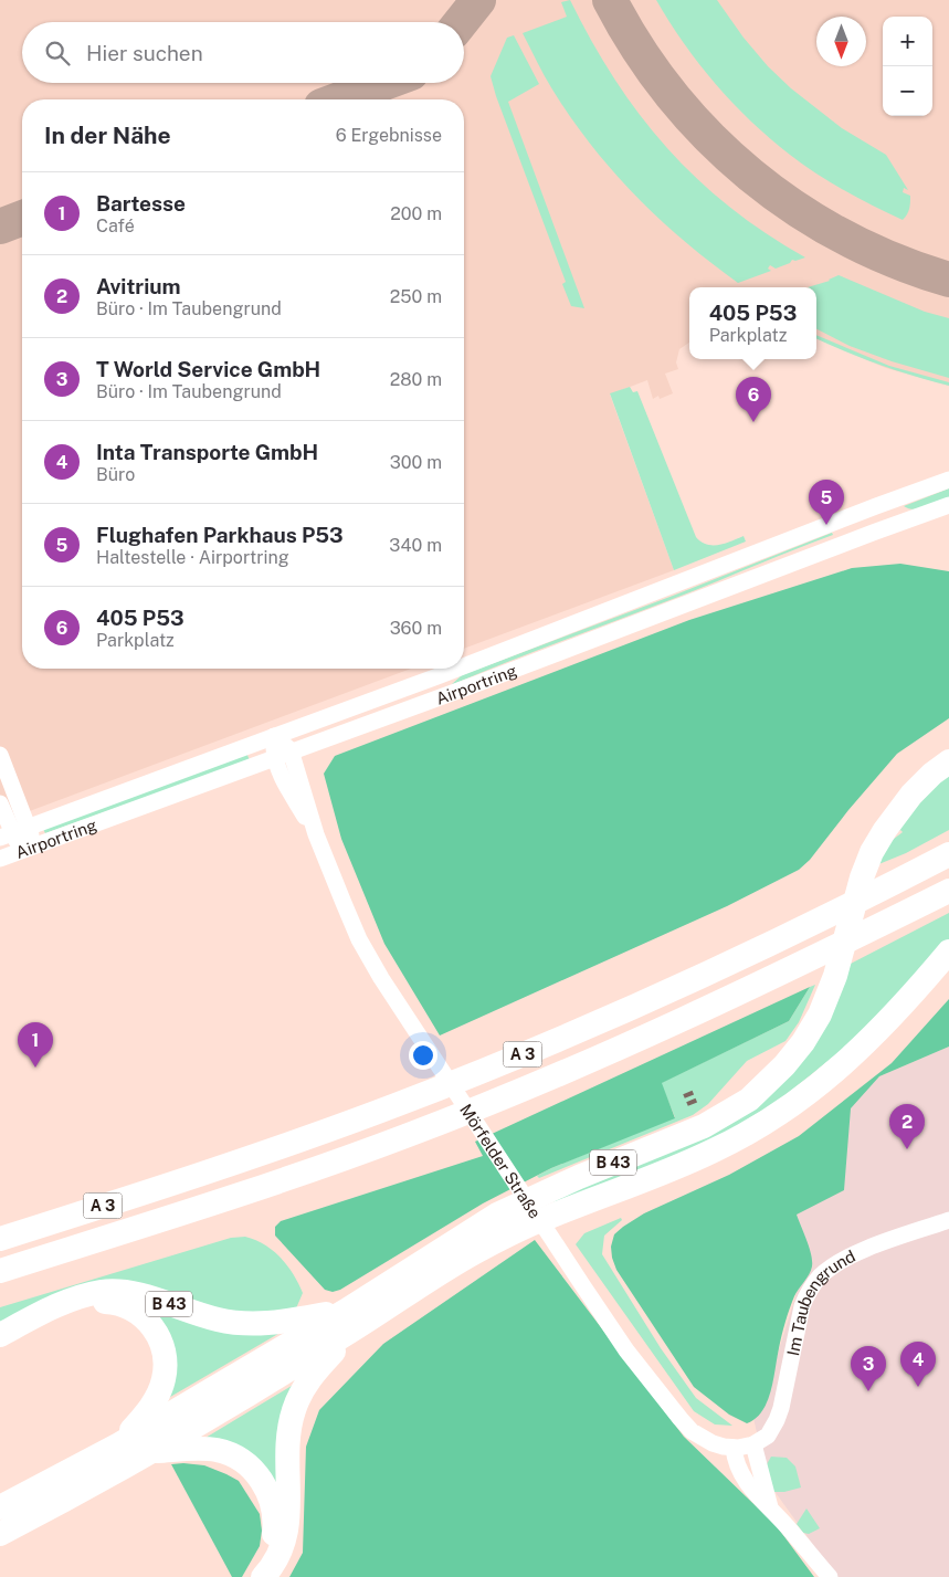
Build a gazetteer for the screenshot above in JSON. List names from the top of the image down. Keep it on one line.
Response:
{"streets":{"highway":["A 3","B 43"],"street":["Airportring","Mörfelder Straße","Im Taubengrund"]},"crossings":[["Airportring","Mörfelder Straße"],["Mörfelder Straße","Im Taubengrund"]],"north":"bottom","page":{"map_buttons":["+","−"],"search":"Hier suchen","heading":["In der Nähe","6 Ergebnisse"],"list":[{"mark":"1","name":"Bartesse","note":"Café","value":"200 m"},{"mark":"2","name":"Avitrium","note":"Büro · Im Taubengrund","value":"250 m"},{"mark":"3","name":"T World Service GmbH","note":"Büro · Im Taubengrund","value":"280 m"},{"mark":"4","name":"Inta Transporte GmbH","note":"Büro","value":"300 m"},{"mark":"5","name":"Flughafen Parkhaus P53","note":"Haltestelle · Airportring","value":"340 m"},{"mark":"6","name":"405 P53","note":"Parkplatz","value":"360 m"}],"popup":["405 P53","Parkplatz"],"pins":["6","5","1","2","4","3"]}}
